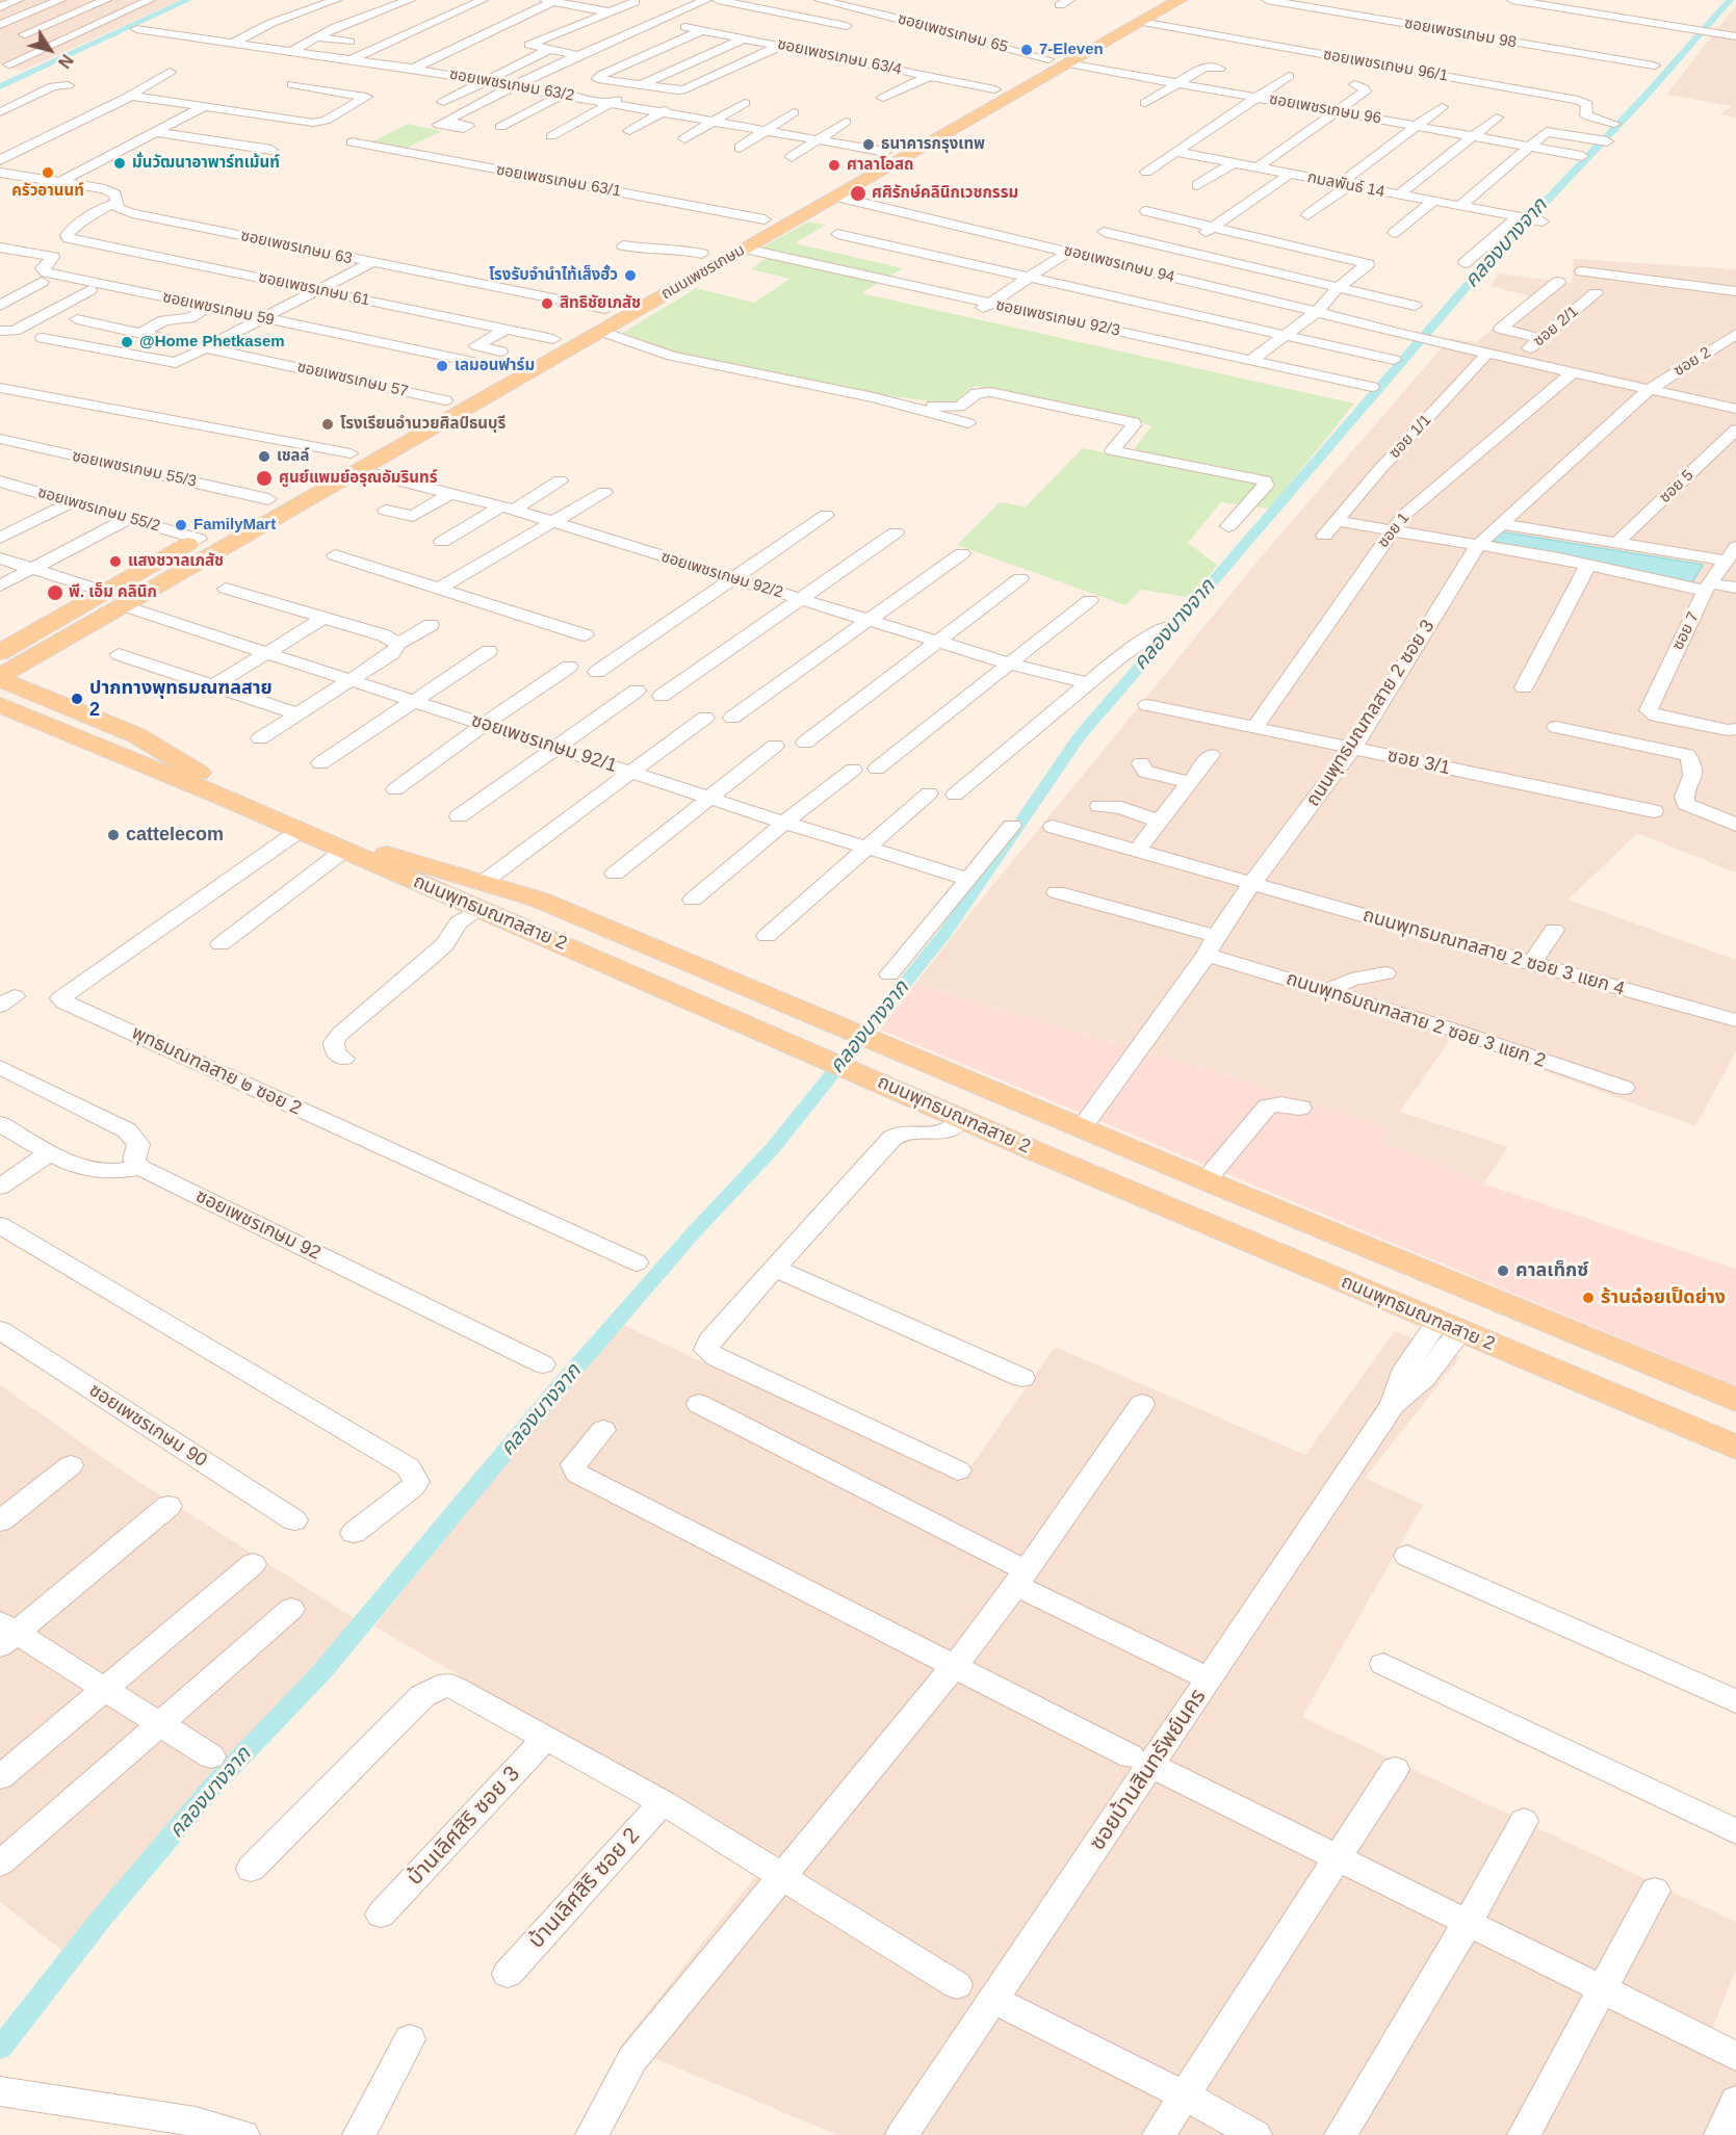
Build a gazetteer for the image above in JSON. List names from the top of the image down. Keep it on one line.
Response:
{"streets":{"main road":["ถนนเพชรเกษม","ถนนพุทธมณฑลสาย 2"],"street":["ซอยเพชรเกษม 65","ซอยเพชรเกษม 98","ซอยเพชรเกษม 63/4","ซอยเพชรเกษม 96/1","ซอยเพชรเกษม 63/2","ซอยเพชรเกษม 96","ซอยเพชรเกษม 63/1","กมลพันธ์ 14","ซอยเพชรเกษม 63","ซอยเพชรเกษม 94","ซอยเพชรเกษม 61","ซอยเพชรเกษม 59","ซอยเพชรเกษม 92/3","ซอย 2/1","ซอย 2","ซอยเพชรเกษม 57","ซอย 1/1","ซอยเพชรเกษม 55/3","ซอย 5","ซอยเพชรเกษม 55/2","ซอย 1","ซอยเพชรเกษม 92/2","ซอย 7","ถนนพุทธมณฑลสาย 2 ซอย 3","ซอยเพชรเกษม 92/1","ซอย 3/1","ถนนพุทธมณฑลสาย 2 ซอย 3 แยก 4","ถนนพุทธมณฑลสาย 2 ซอย 3 แยก 2","พุทธมณฑลสาย ๒ ซอย 2","ซอยเพชรเกษม 92","ซอยเพชรเกษม 90","ซอยบ้านสินทรัพย์นคร","บ้านเลิศสิริ ซอย 3","บ้านเลิศสิริ ซอย 2"]},"crossings":[["ซอยเพชรเกษม 65","ถนนเพชรเกษม"],["ซอยเพชรเกษม 63/4","ถนนเพชรเกษม"],["ซอยเพชรเกษม 96/1","ถนนเพชรเกษม"],["ซอยเพชรเกษม 63/2","ถนนเพชรเกษม"],["ซอยเพชรเกษม 96","ถนนเพชรเกษม"],["ซอยเพชรเกษม 63/1","ถนนเพชรเกษม"],["ซอยเพชรเกษม 63","ถนนเพชรเกษม"],["ซอยเพชรเกษม 63","ซอยเพชรเกษม 61"],["ซอยเพชรเกษม 94","ถนนเพชรเกษม"],["ซอยเพชรเกษม 94","ซอย 2/1"],["ซอยเพชรเกษม 94","ซอย 2"],["ซอยเพชรเกษม 94","ซอย 1/1"],["ซอยเพชรเกษม 94","ซอย 1"],["ซอยเพชรเกษม 94","ถนนพุทธมณฑลสาย 2 ซอย 3"],["ถนนเพชรเกษม","ซอยเพชรเกษม 61"],["ถนนเพชรเกษม","ซอยเพชรเกษม 59"],["ถนนเพชรเกษม","ซอยเพชรเกษม 92/3"],["ถนนเพชรเกษม","ซอยเพชรเกษม 57"],["ถนนเพชรเกษม","ซอยเพชรเกษม 92/2"],["ถนนเพชรเกษม","ซอยเพชรเกษม 92/1"],["ถนนเพชรเกษม","ถนนพุทธมณฑลสาย 2"],["ซอย 2","ถนนพุทธมณฑลสาย 2 ซอย 3"],["ซอย 1","ซอย 3/1"],["ถนนพุทธมณฑลสาย 2 ซอย 3","ซอย 3/1"],["ถนนพุทธมณฑลสาย 2 ซอย 3","ถนนพุทธมณฑลสาย 2"],["ถนนพุทธมณฑลสาย 2 ซอย 3","ถนนพุทธมณฑลสาย 2 ซอย 3 แยก 4"],["ถนนพุทธมณฑลสาย 2 ซอย 3","ถนนพุทธมณฑลสาย 2 ซอย 3 แยก 2"],["ถนนพุทธมณฑลสาย 2","พุทธมณฑลสาย ๒ ซอย 2"],["ถนนพุทธมณฑลสาย 2","ซอยบ้านสินทรัพย์นคร"]],"water":["คลองบางจาก"],"places":["7-Eleven","ธนาคารกรุงเทพ","มั่นวัฒนาอาพาร์ทเม้นท์","ศาลาโอสถ","ครัวอานนท์","ศศิรักษ์คลินิกเวชกรรม","โรงรับจำนำไท้เส็งฮั้ว","สิทธิชัยเภสัช","@Home Phetkasem","เลมอนฟาร์ม","โรงเรียนอำนวยศิลป์ธนบุรี","เชลล์","ศูนย์แพมย์อรุณอัมรินทร์","FamilyMart","แสงชวาลเภสัช","พี. เอ็ม คลินิก","ปากทางพุทธมณฑลสาย 2","cattelecom","คาลเท็กซ์","ร้านฉ๋อยเป็ดย่าง"],"north":"bottom right"}
